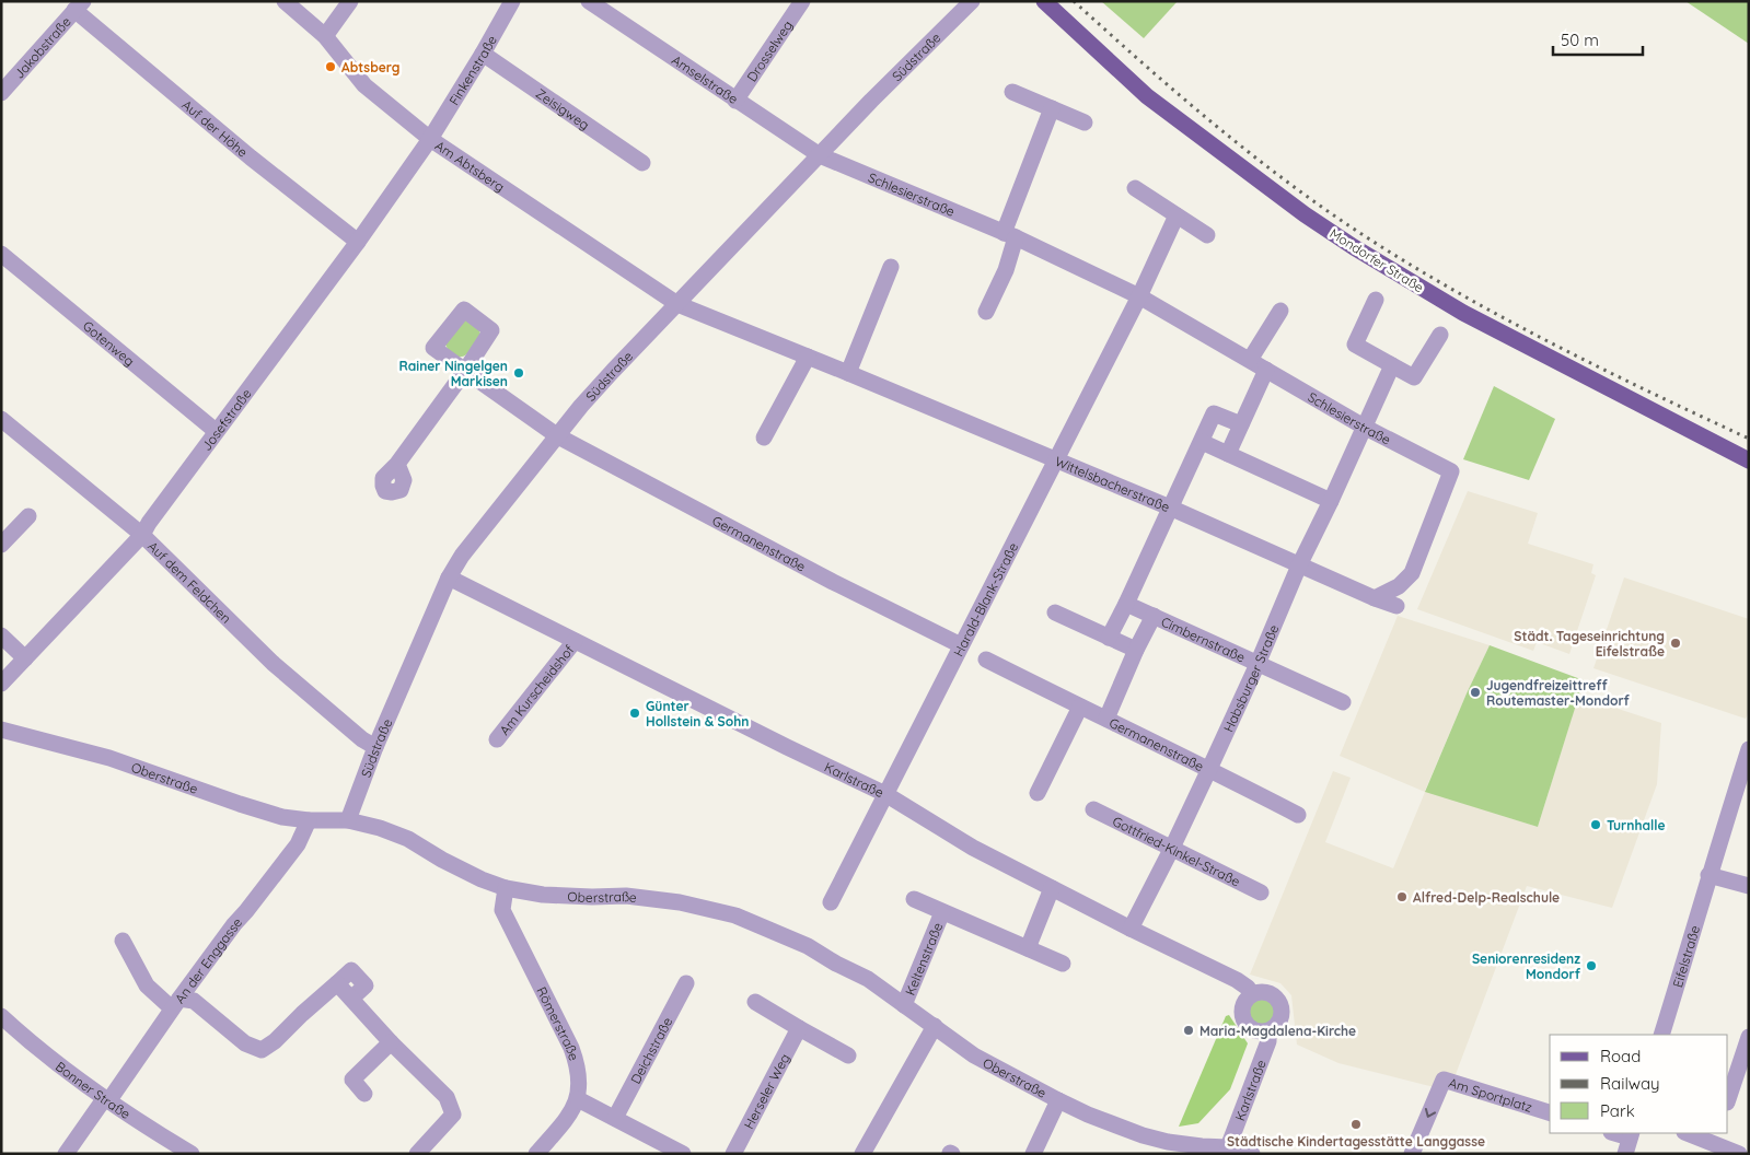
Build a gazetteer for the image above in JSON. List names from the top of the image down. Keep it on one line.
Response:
{"streets":{"main road":["Mondorfer Straße"],"street":["Jakobstraße","Drosselweg","Südstraße","Finkenstraße","Amselstraße","Zeisigweg","Auf der Höhe","Am Abtsberg","Schlesierstraße","Gotenweg","Josefstraße","Wittelsbacherstraße","Germanenstraße","Auf dem Feldchen","Harald-Blank-Straße","Cimbernstraße","Habsburger Straße","Am Kurscheidshof","Oberstraße","Karlstraße","Gottfried-Kinkel-Straße","Eifelstraße","Keltenstraße","An der Enggasse","Römerstraße","Deichstraße","Bonner Straße","Herseler Weg","Am Sportplatz"]},"crossings":[["Jakobstraße","Auf der Höhe"],["Drosselweg","Amselstraße"],["Südstraße","Amselstraße"],["Südstraße","Am Abtsberg"],["Südstraße","Schlesierstraße"],["Südstraße","Wittelsbacherstraße"],["Südstraße","Germanenstraße"],["Südstraße","Auf dem Feldchen"],["Südstraße","Oberstraße"],["Südstraße","Karlstraße"],["Finkenstraße","Zeisigweg"],["Finkenstraße","Am Abtsberg"],["Finkenstraße","Josefstraße"],["Amselstraße","Schlesierstraße"],["Auf der Höhe","Josefstraße"],["Am Abtsberg","Josefstraße"],["Am Abtsberg","Wittelsbacherstraße"],["Schlesierstraße","Wittelsbacherstraße"],["Schlesierstraße","Harald-Blank-Straße"],["Schlesierstraße","Habsburger Straße"],["Gotenweg","Josefstraße"],["Josefstraße","Auf dem Feldchen"],["Wittelsbacherstraße","Harald-Blank-Straße"],["Wittelsbacherstraße","Habsburger Straße"],["Germanenstraße","Harald-Blank-Straße"],["Germanenstraße","Cimbernstraße"],["Germanenstraße","Habsburger Straße"],["Harald-Blank-Straße","Karlstraße"],["Cimbernstraße","Habsburger Straße"],["Habsburger Straße","Karlstraße"],["Habsburger Straße","Gottfried-Kinkel-Straße"],["Am Kurscheidshof","Karlstraße"],["Oberstraße","Karlstraße"],["Oberstraße","Keltenstraße"],["Oberstraße","An der Enggasse"],["Oberstraße","Römerstraße"],["An der Enggasse","Bonner Straße"]],"places":["Abtsberg","Rainer Ningelgen Markisen","Städt. Tageseinrichtung Eifelstraße","Jugendfreizeittreff Routemaster-Mondorf","Günter Hollstein & Sohn","Turnhalle","Alfred-Delp-Realschule","Seniorenresidenz Mondorf","Maria-Magdalena-Kirche","Städtische Kindertagesstätte Langgasse"],"legend":["Road","Railway","Park"],"scale_bar":"50 m"}
